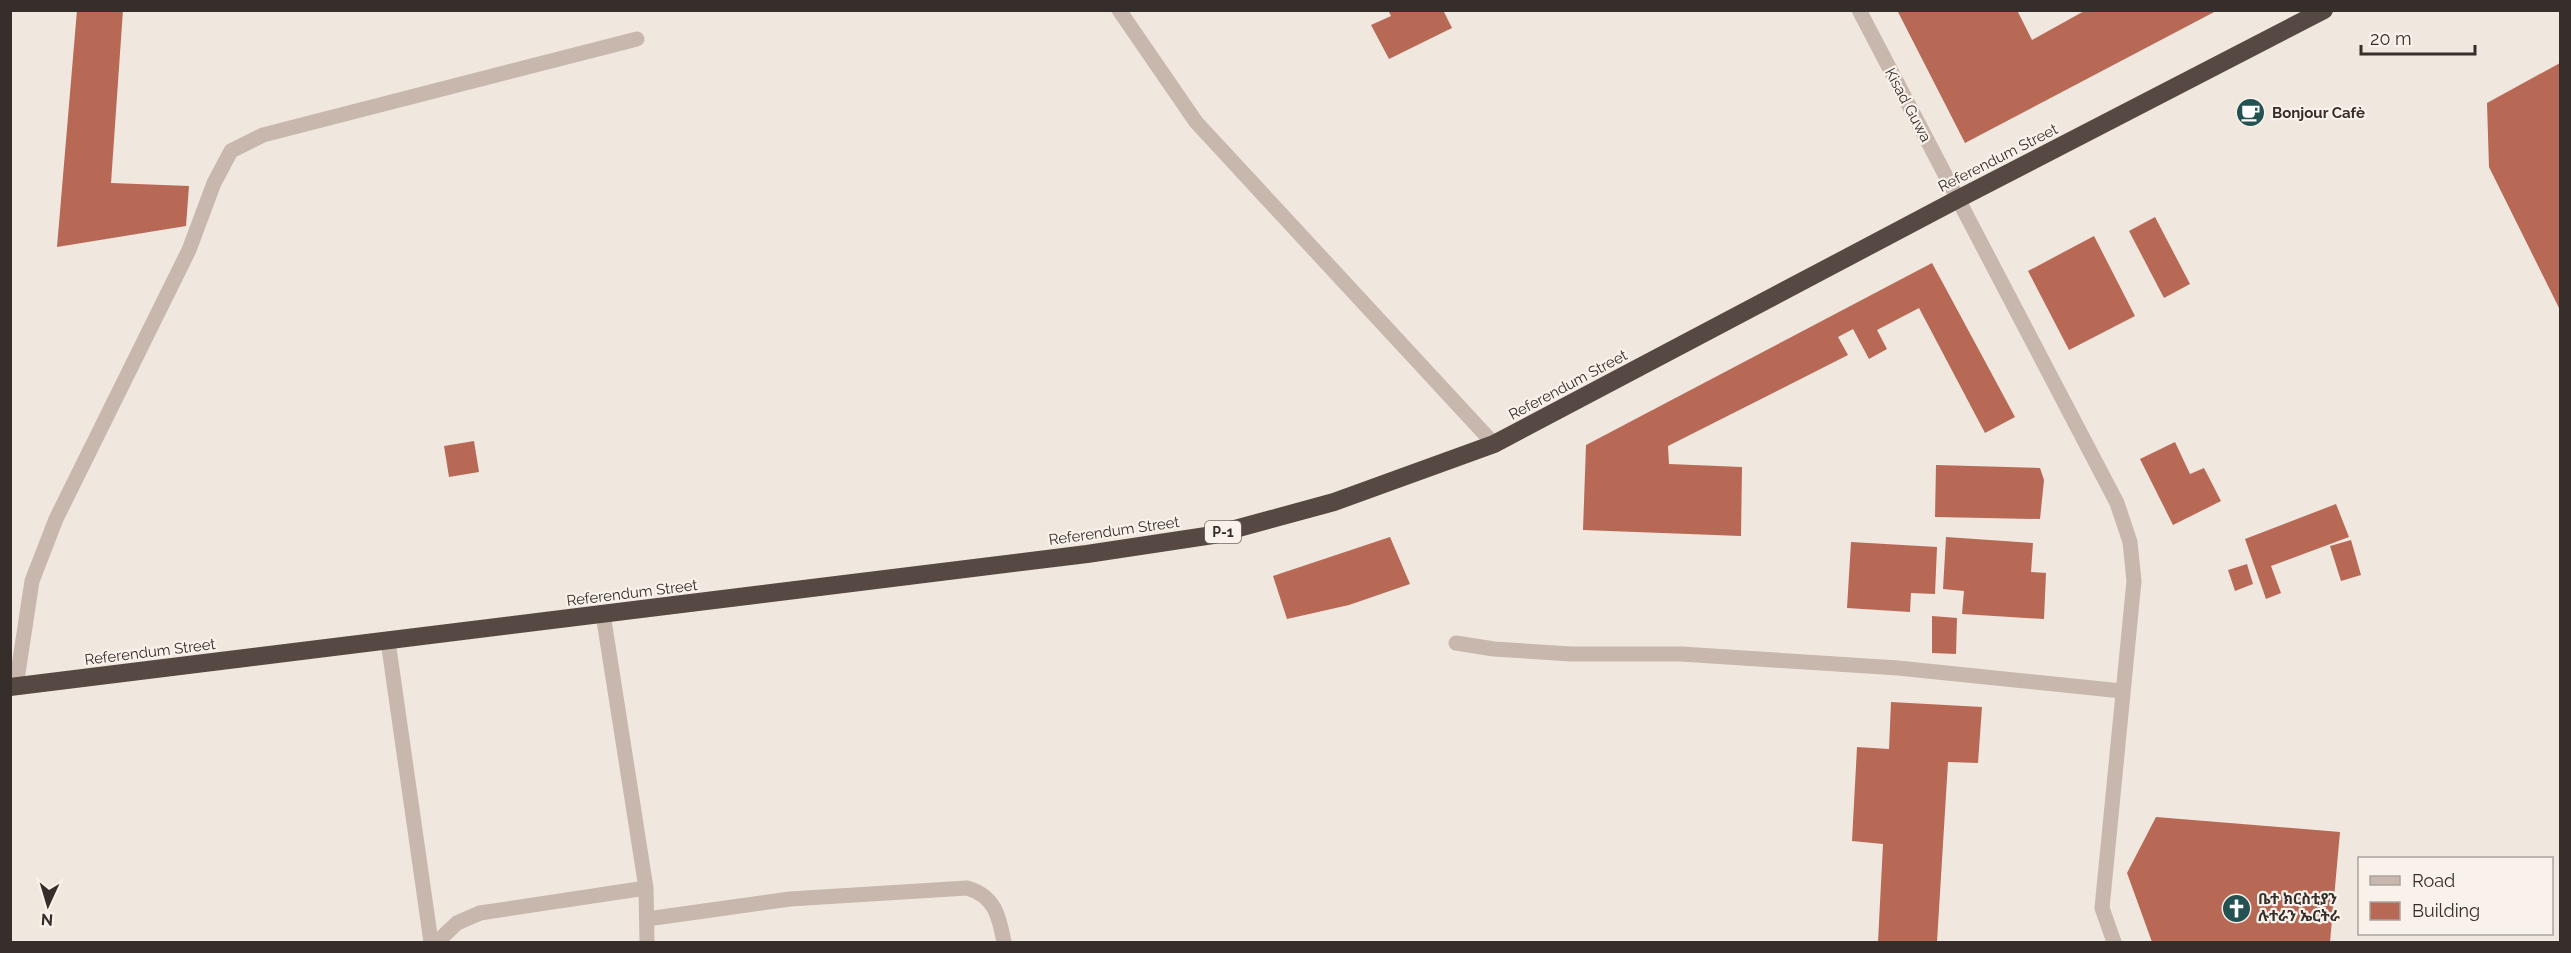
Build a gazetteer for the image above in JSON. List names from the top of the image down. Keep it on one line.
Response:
{"streets":{"highway":["Referendum Street","P-1"],"street":["Kisad Guwa"]},"crossings":[["Kisad Guwa","Referendum Street"]],"places":{"cafe":["Bonjour Cafè"],"church":["ቤተ ክርስቲያን ሉተራን ኤርትራ"]},"legend":["Road","Building"],"scale_bar":"20 m","north":"bottom"}
